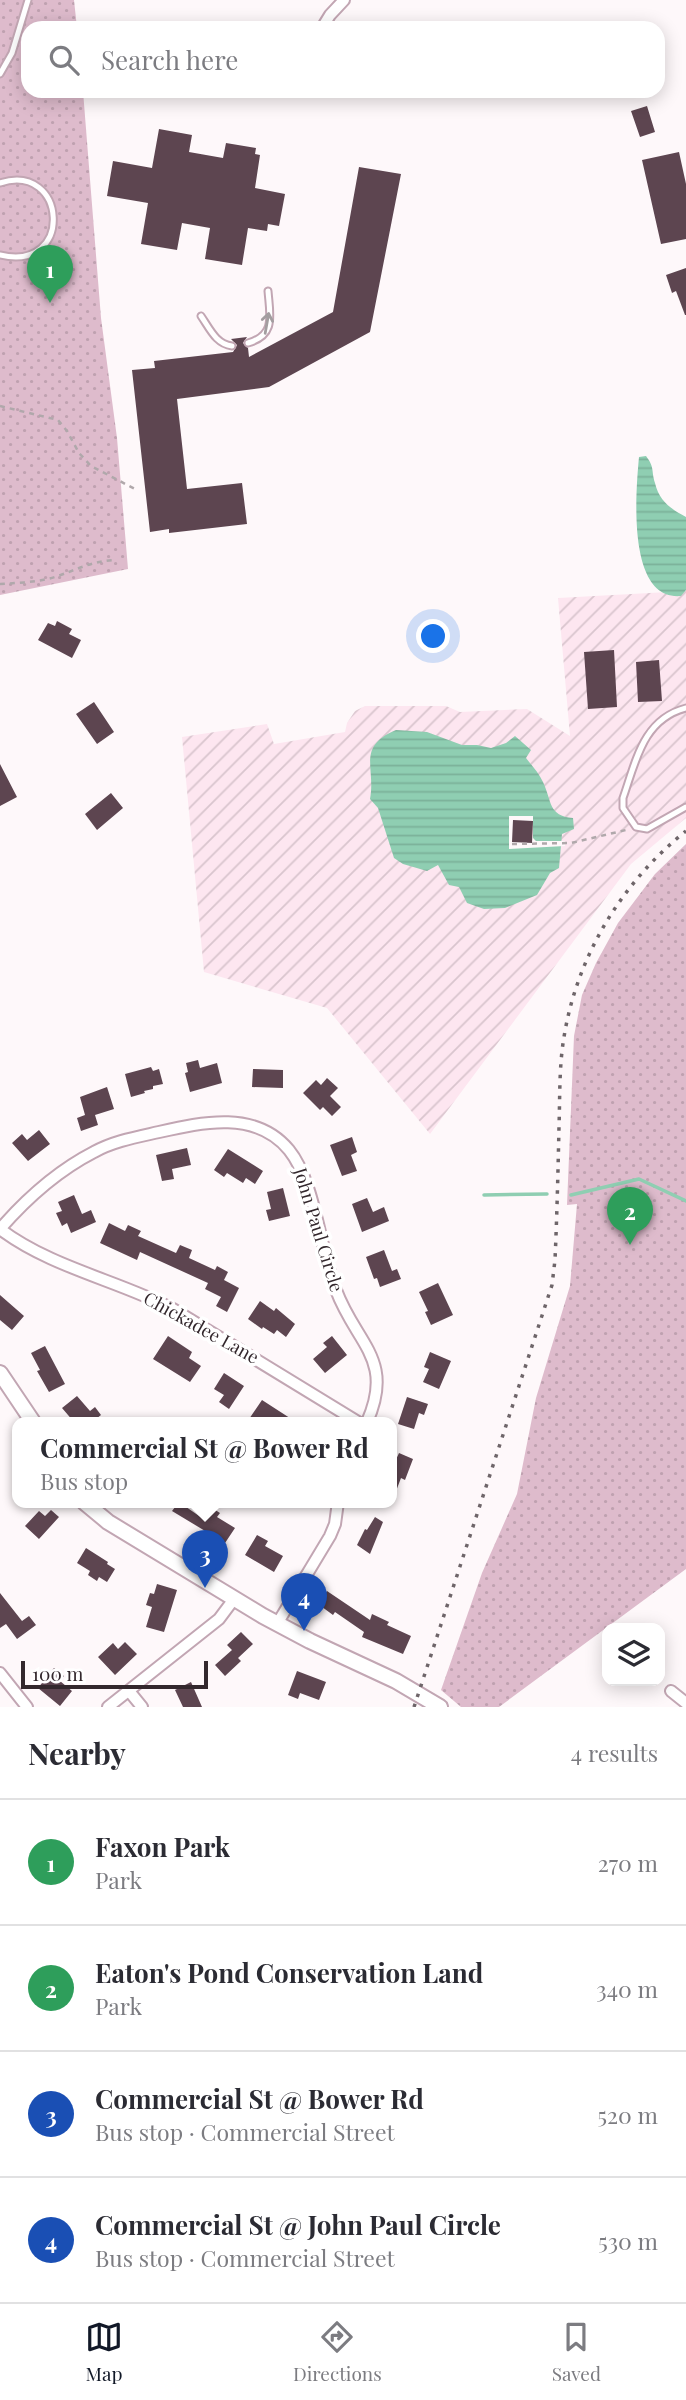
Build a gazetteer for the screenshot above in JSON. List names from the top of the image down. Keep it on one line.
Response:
{"streets":{"street":["John Paul Circle","Chickadee Lane"]},"crossings":[["John Paul Circle","Chickadee Lane"]],"scale_bar":"100 m","page":{"search":"Search here","pins":["1","2","3","4"],"popup":["Commercial St @ Bower Rd","Bus stop"],"scale":"100 m","heading":["Nearby","4 results"],"list":[{"mark":"1","name":"Faxon Park","note":"Park","value":"270 m"},{"mark":"2","name":"Eaton's Pond Conservation Land","note":"Park","value":"340 m"},{"mark":"3","name":"Commercial St @ Bower Rd","note":"Bus stop · Commercial Street","value":"520 m"},{"mark":"4","name":"Commercial St @ John Paul Circle","note":"Bus stop · Commercial Street","value":"530 m"}],"nav":["Map","Directions","Saved"]}}
